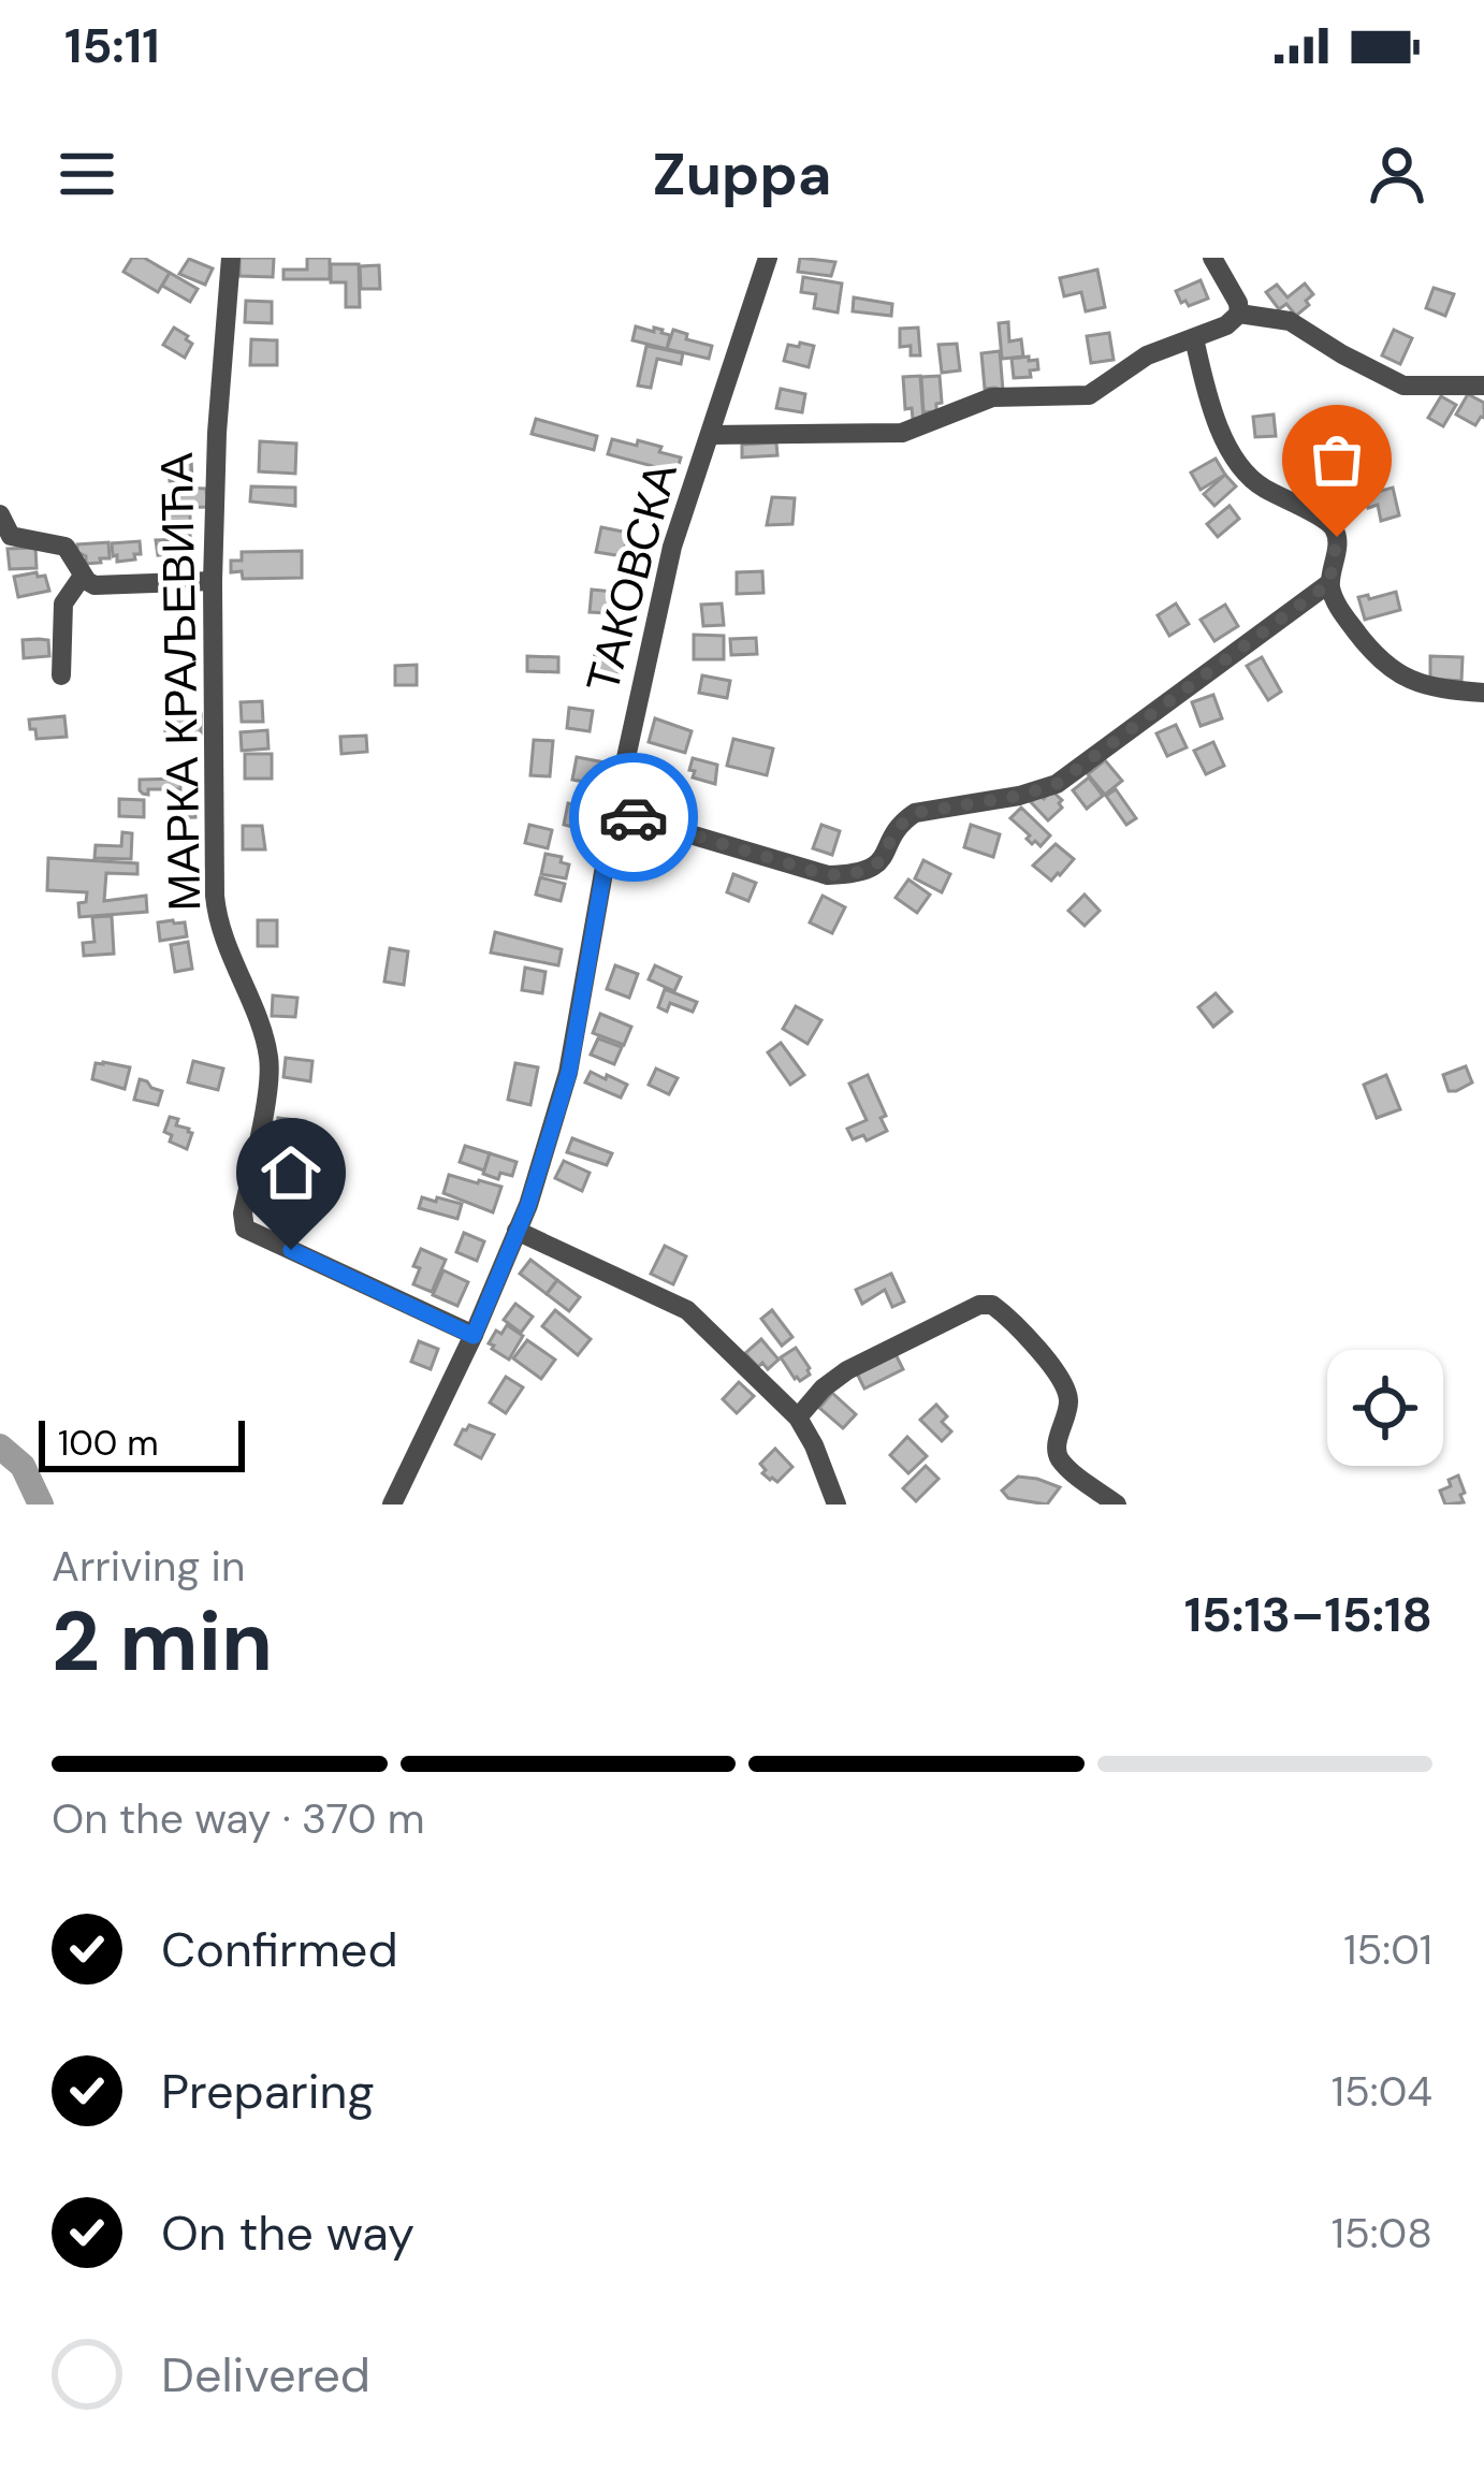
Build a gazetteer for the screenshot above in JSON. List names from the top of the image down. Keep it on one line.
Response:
{"streets":{"street":["ТАКОВСКА","МАРКА КРАЉЕВИЋА"]},"crossings":[["ТАКОВСКА","МАРКА КРАЉЕВИЋА"]],"scale_bar":"100 m","page":{"status":"15:11","header":"Zuppa","scale":"100 m","heading":["2 min","Arriving in","15:13–15:18"],"bar":"On the way · 370 m","list":[["Confirmed","15:01"],["Preparing","15:04"],["On the way","15:08"],"Delivered"]}}
